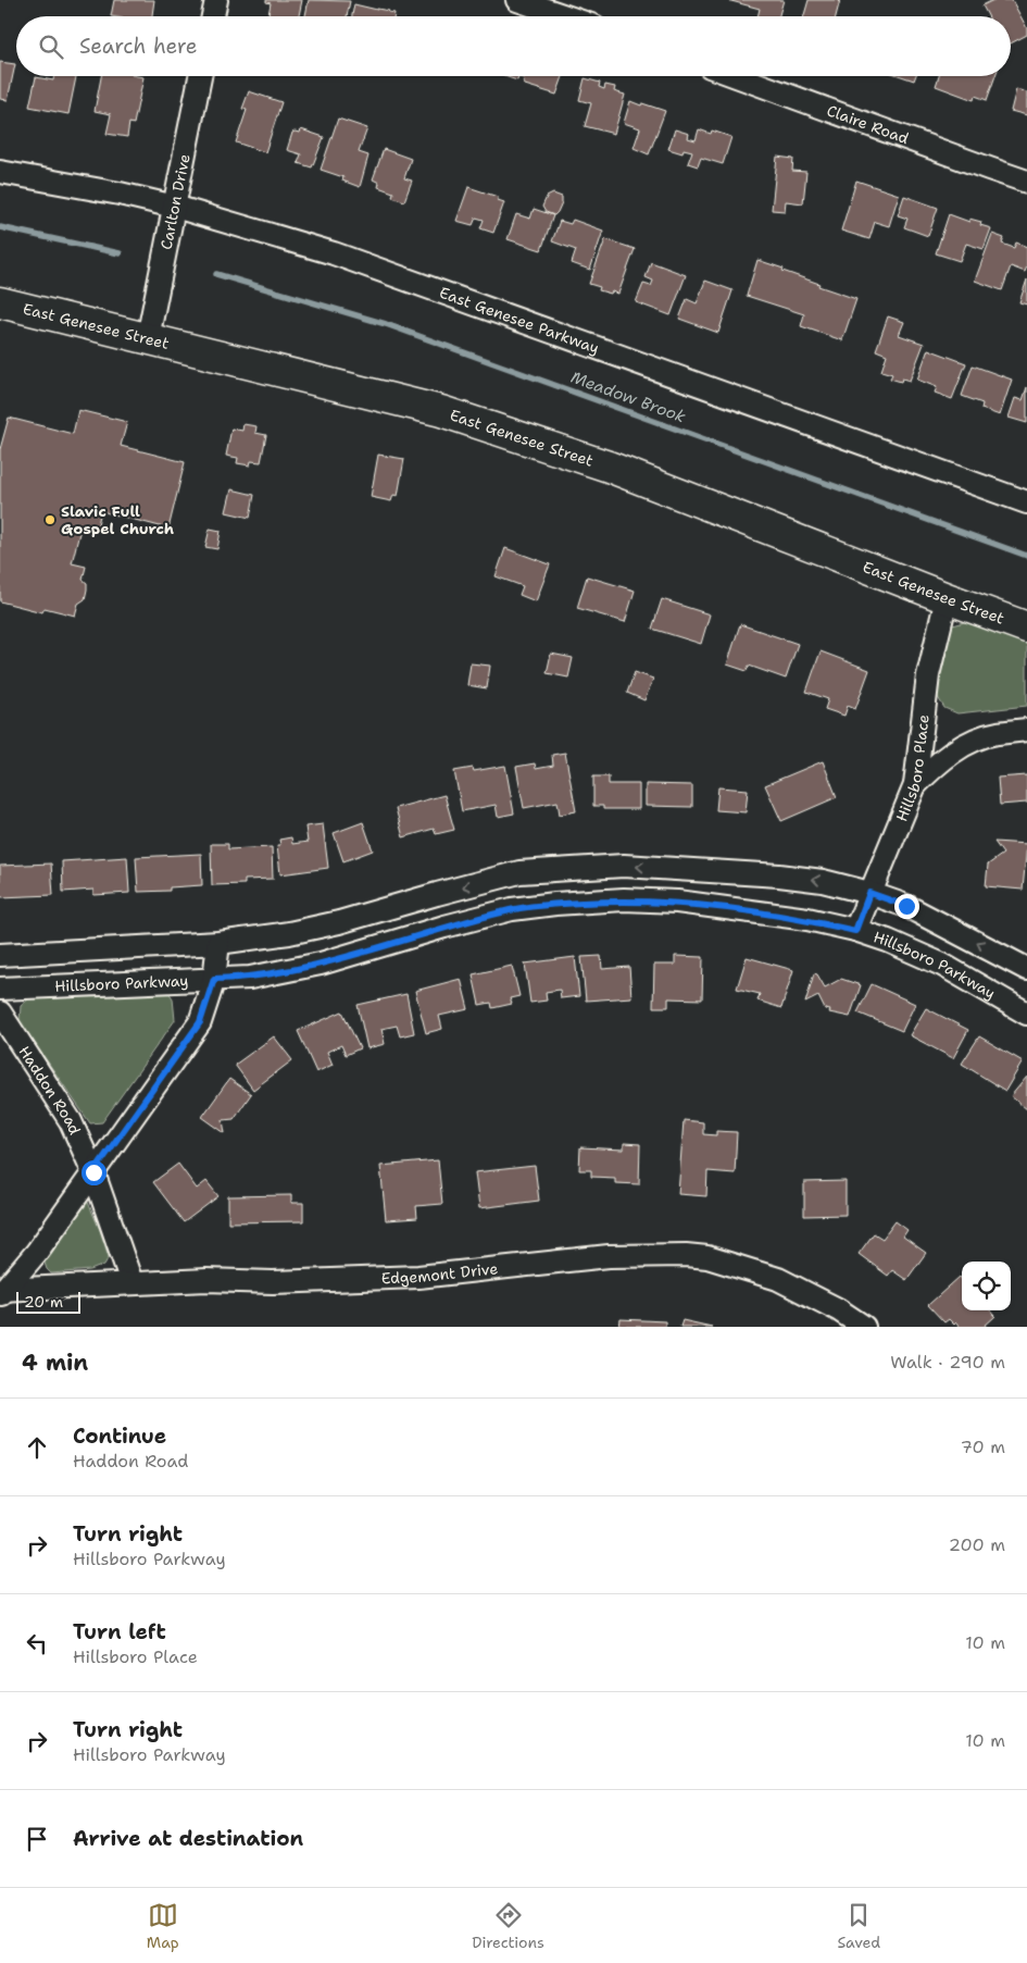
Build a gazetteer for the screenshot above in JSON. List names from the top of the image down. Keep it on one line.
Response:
{"streets":{"main road":["East Genesee Street"],"street":["Claire Road","Carlton Drive","East Genesee Parkway","Hillsboro Place","Hillsboro Parkway","Haddon Road","Edgemont Drive"]},"crossings":[["Carlton Drive","East Genesee Parkway"],["Carlton Drive","East Genesee Street"],["East Genesee Street","Hillsboro Place"],["Hillsboro Place","Hillsboro Parkway"],["Haddon Road","Edgemont Drive"]],"water":["Meadow Brook"],"places":["Slavic Full Gospel Church"],"scale_bar":"20 m","page":{"search":"Search here","scale":"20 m","heading":["4 min","Walk · 290 m"],"list":[["Continue","Haddon Road","70 m"],["Turn right","Hillsboro Parkway","200 m"],["Turn left","Hillsboro Place","10 m"],["Turn right","Hillsboro Parkway","10 m"],"Arrive at destination"],"nav":["Map","Directions","Saved"]}}
